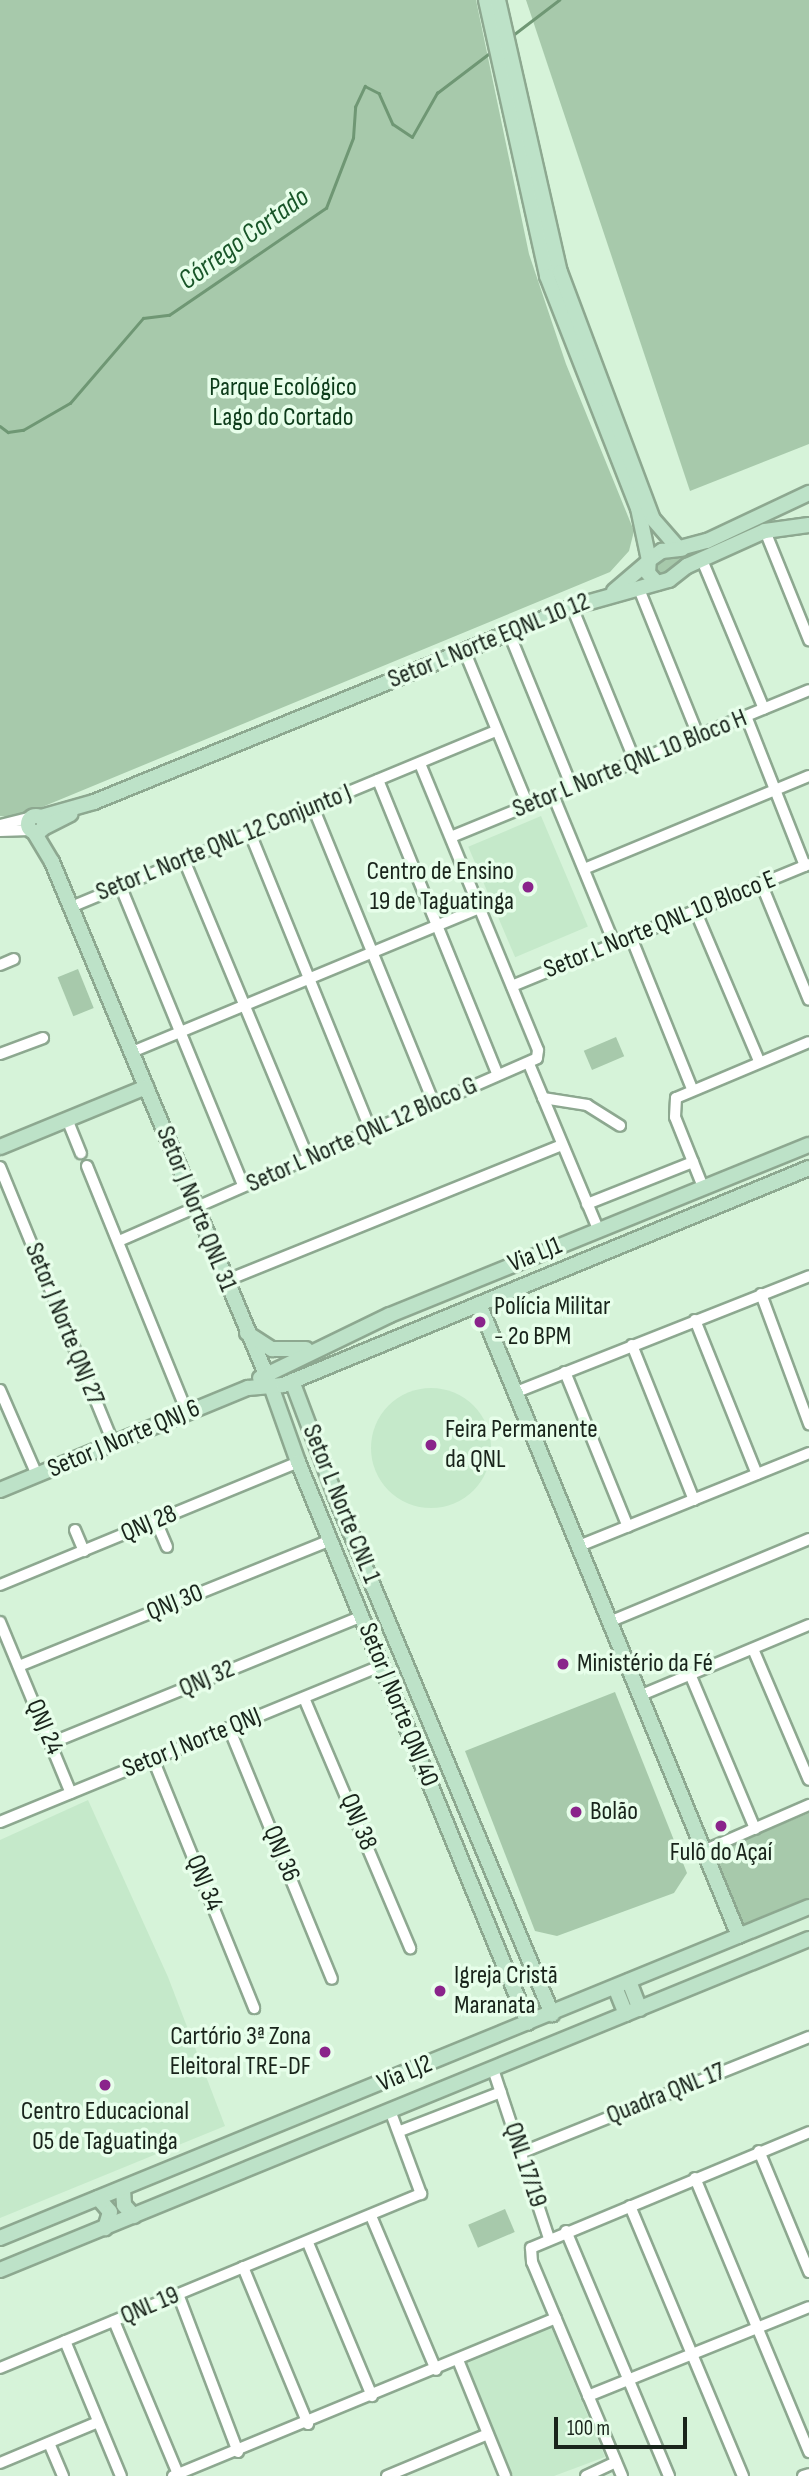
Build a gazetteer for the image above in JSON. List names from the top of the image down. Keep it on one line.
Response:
{"streets":{"main road":["Setor L Norte EQNL 10 12","Setor J Norte QNL 31","Via LJ1","Setor J Norte QNJ 6","Setor L Norte CNL 1","Setor J Norte QNJ 40","Via LJ2"],"street":["Setor L Norte QNL 10 Bloco H","Setor L Norte QNL 12 Conjunto J","Setor L Norte QNL 10 Bloco E","Setor L Norte QNL 12 Bloco G","Setor J Norte QNJ 27","QNJ 28","QNJ 30","QNJ 32","QNJ 24","Setor J Norte QNJ","QNJ 38","QNJ 36","QNJ 34","Quadra QNL 17","QNL 17/19","QNL 19"]},"crossings":[["Setor L Norte EQNL 10 12","Setor J Norte QNL 31"],["Setor L Norte QNL 12 Conjunto J","Setor L Norte QNL 12 Bloco G"],["Setor L Norte QNL 12 Conjunto J","Setor J Norte QNL 31"],["Setor L Norte QNL 12 Bloco G","Setor J Norte QNL 31"],["Setor J Norte QNL 31","Via LJ1"],["Setor J Norte QNL 31","Setor J Norte QNJ 6"],["Setor J Norte QNL 31","Setor J Norte QNJ 40"],["Via LJ1","Setor J Norte QNJ 6"],["Via LJ1","Setor L Norte CNL 1"],["Via LJ1","Setor J Norte QNJ 40"],["Setor J Norte QNJ 27","Setor J Norte QNJ 6"],["Setor J Norte QNJ 6","Setor J Norte QNJ 40"],["Setor L Norte CNL 1","Via LJ2"],["QNJ 28","Setor J Norte QNJ 40"],["QNJ 30","Setor J Norte QNJ 40"],["QNJ 30","QNJ 24"],["QNJ 32","Setor J Norte QNJ 40"],["QNJ 32","QNJ 24"],["Setor J Norte QNJ 40","Setor J Norte QNJ"],["Setor J Norte QNJ 40","Via LJ2"],["QNJ 24","Setor J Norte QNJ"],["Setor J Norte QNJ","QNJ 38"],["Setor J Norte QNJ","QNJ 36"],["Setor J Norte QNJ","QNJ 34"],["Via LJ2","QNL 17/19"],["Quadra QNL 17","QNL 17/19"]],"water":["Córrego Cortado"],"parks":["Parque Ecológico Lago do Cortado"],"places":["Centro de Ensino 19 de Taguatinga","Polícia Militar - 2o BPM","Feira Permanente da QNL","Ministério da Fé","Bolão","Fulô do Açaí","Igreja Cristã Maranata","Cartório 3ª Zona Eleitoral TRE-DF","Centro Educacional 05 de Taguatinga"],"scale_bar":"100 m"}
